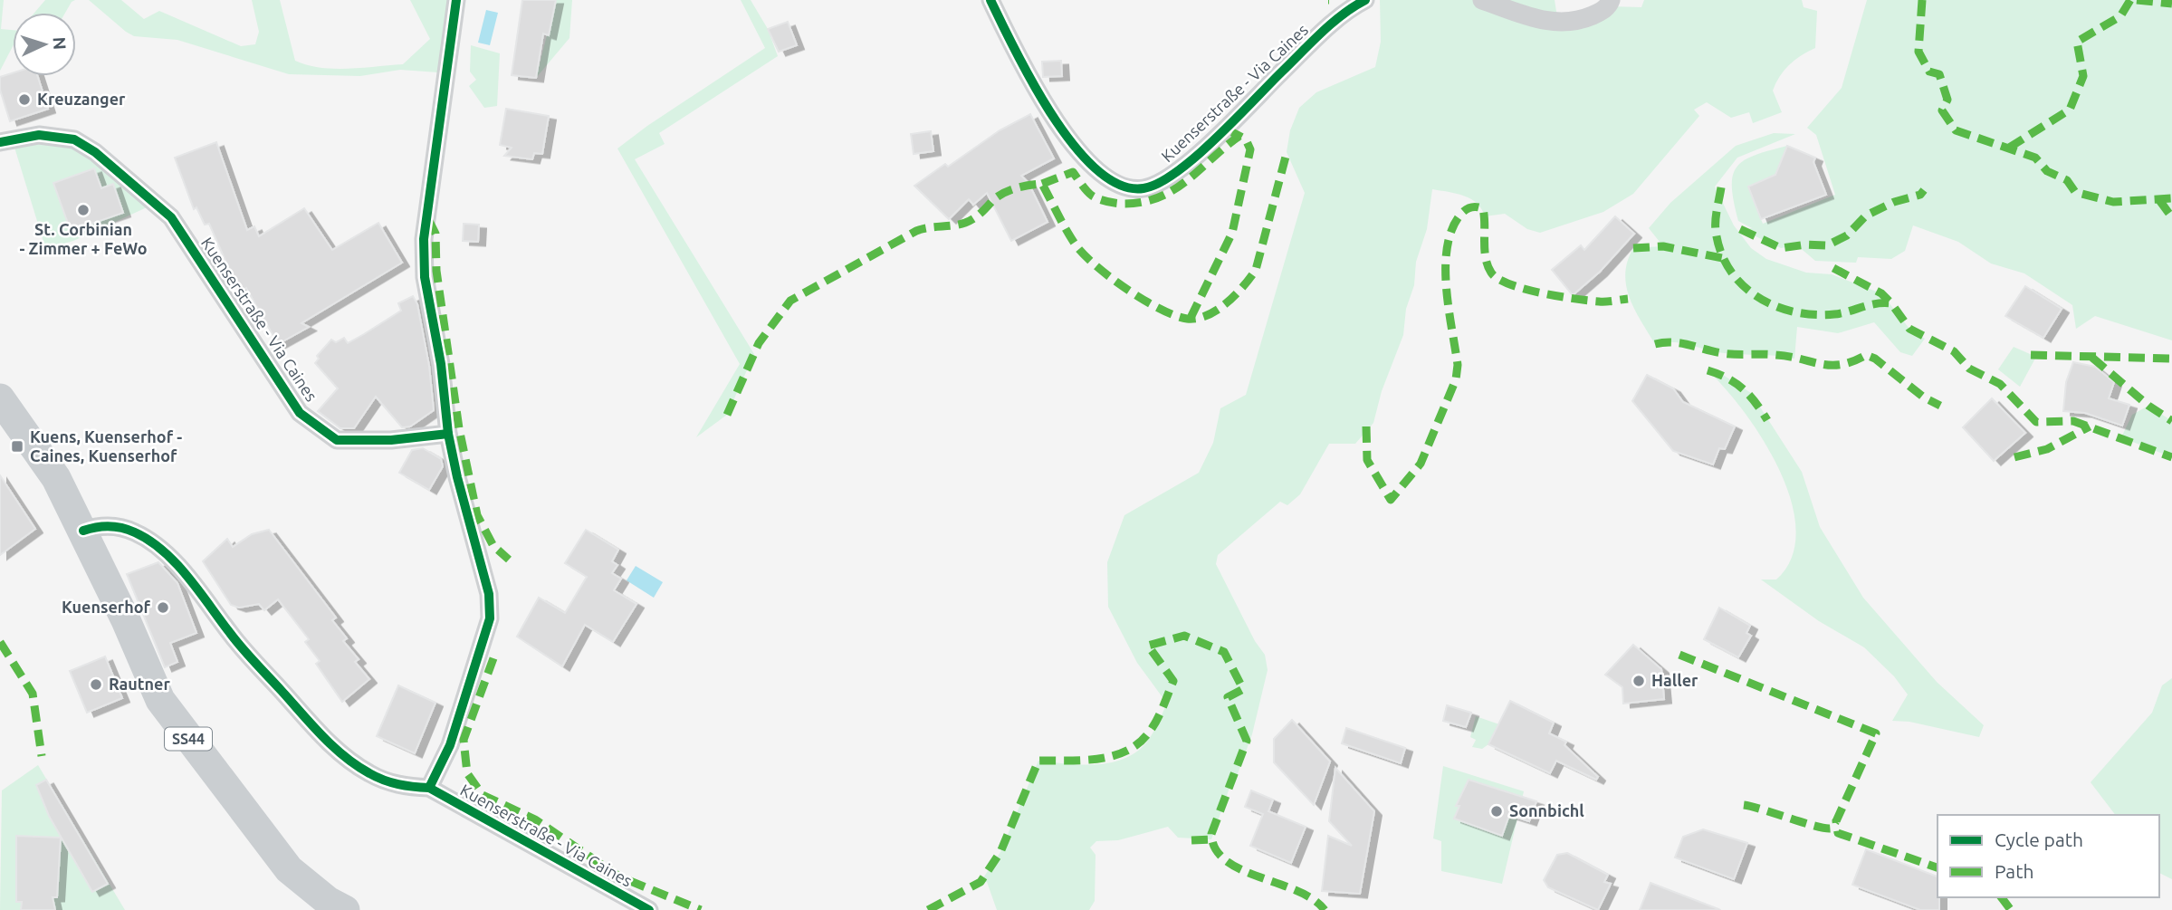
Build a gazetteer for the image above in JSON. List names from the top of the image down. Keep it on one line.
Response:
{"streets":{"main road":["SS44"],"street":["Kuenserstraße - Via Caines"]},"crossings":[["Kuenserstraße - Via Caines","SS44"]],"places":{"other":["Kreuzanger","St. Corbinian - Zimmer + FeWo","Kuenserhof","Haller","Rautner","Sonnbichl"],"transit":["Kuens, Kuenserhof - Caines, Kuenserhof"]},"legend":["Cycle path","Path"],"north":"right"}
